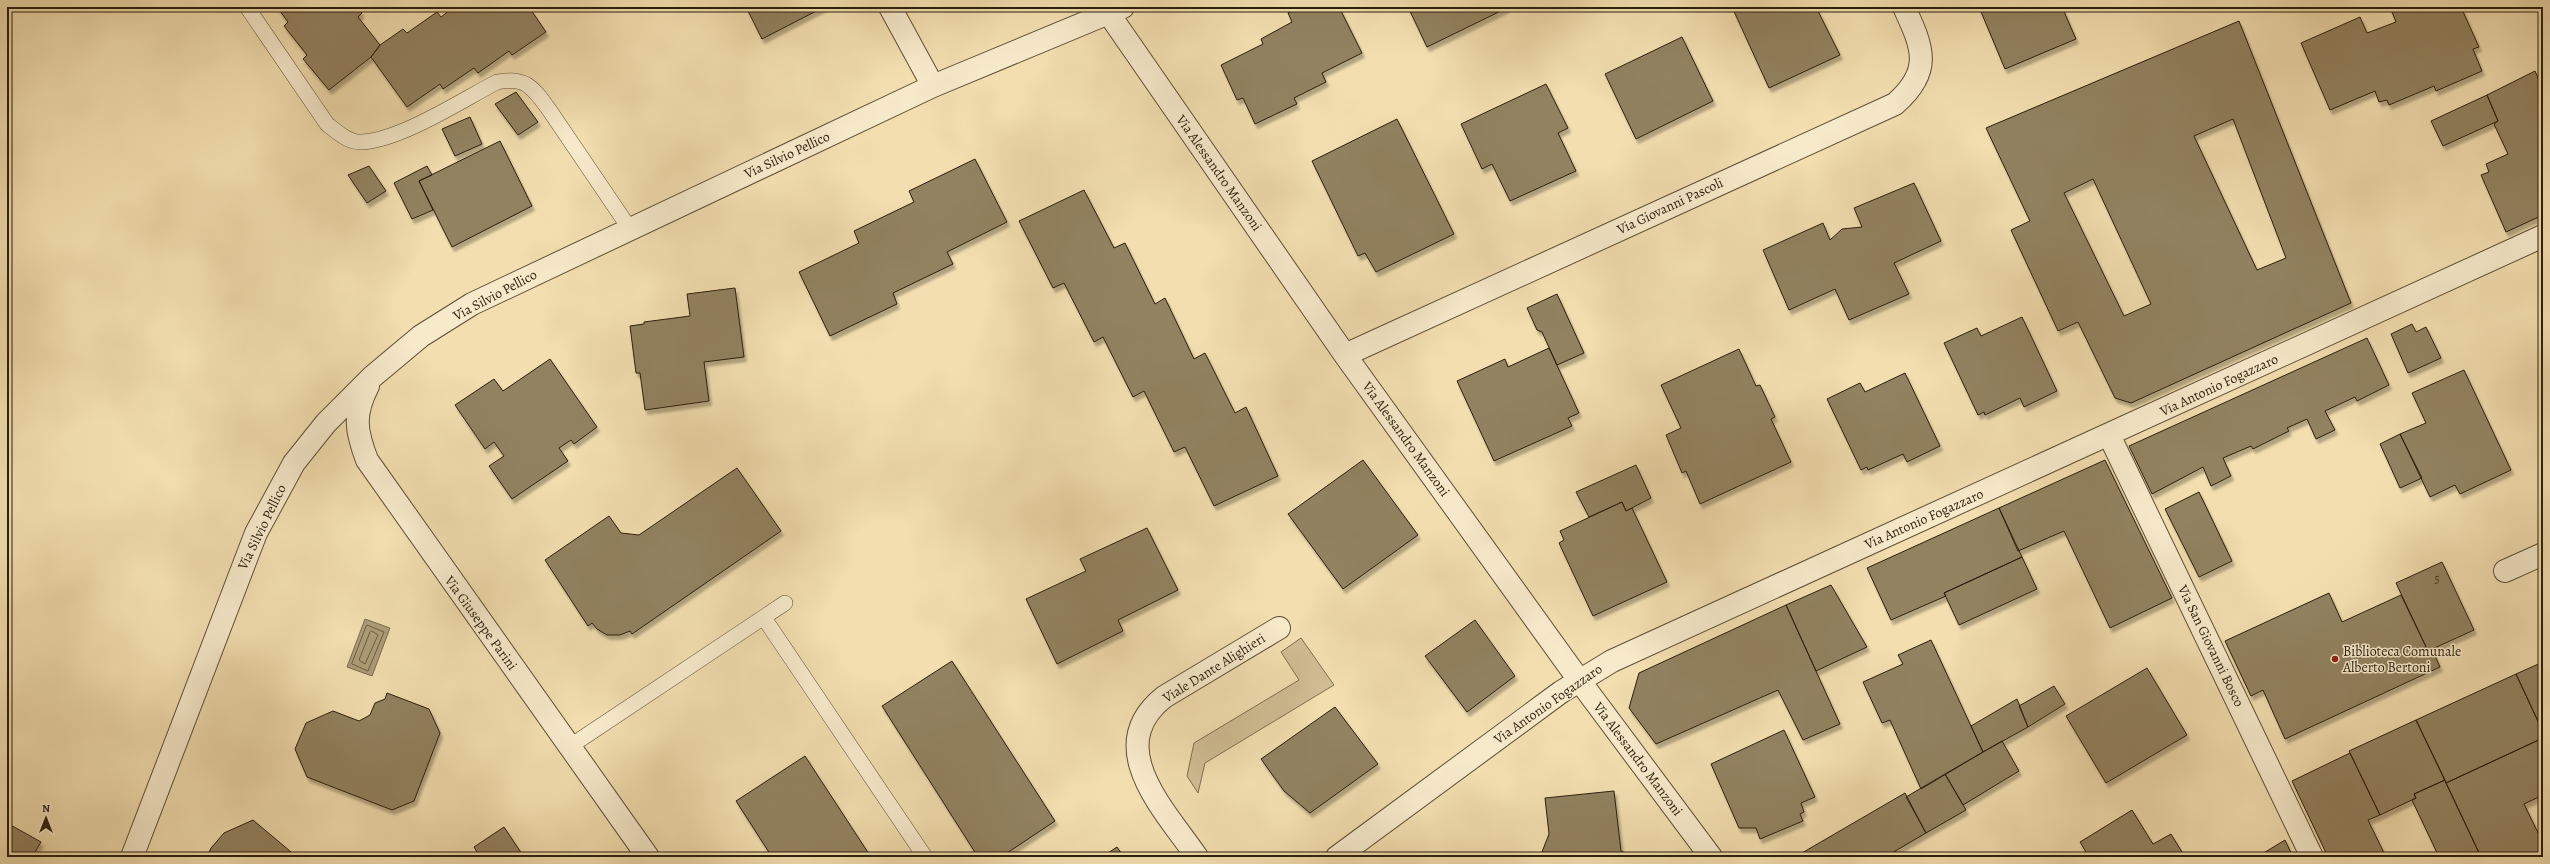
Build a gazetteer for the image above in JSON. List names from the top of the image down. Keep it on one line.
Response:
{"streets":{"street":["Via Silvio Pellico","Via Alessandro Manzoni","Via Giovanni Pascoli","Via Antonio Fogazzaro","Via Giuseppe Parini","Via San Giovanni Bosco","Viale Dante Alighieri"]},"crossings":[["Via Silvio Pellico","Via Alessandro Manzoni"],["Via Silvio Pellico","Via Giuseppe Parini"],["Via Alessandro Manzoni","Via Giovanni Pascoli"],["Via Alessandro Manzoni","Via Antonio Fogazzaro"],["Via Antonio Fogazzaro","Via San Giovanni Bosco"]],"places":["Biblioteca Comunale Alberto Bertoni"],"house_numbers":["5"],"north":"top"}
